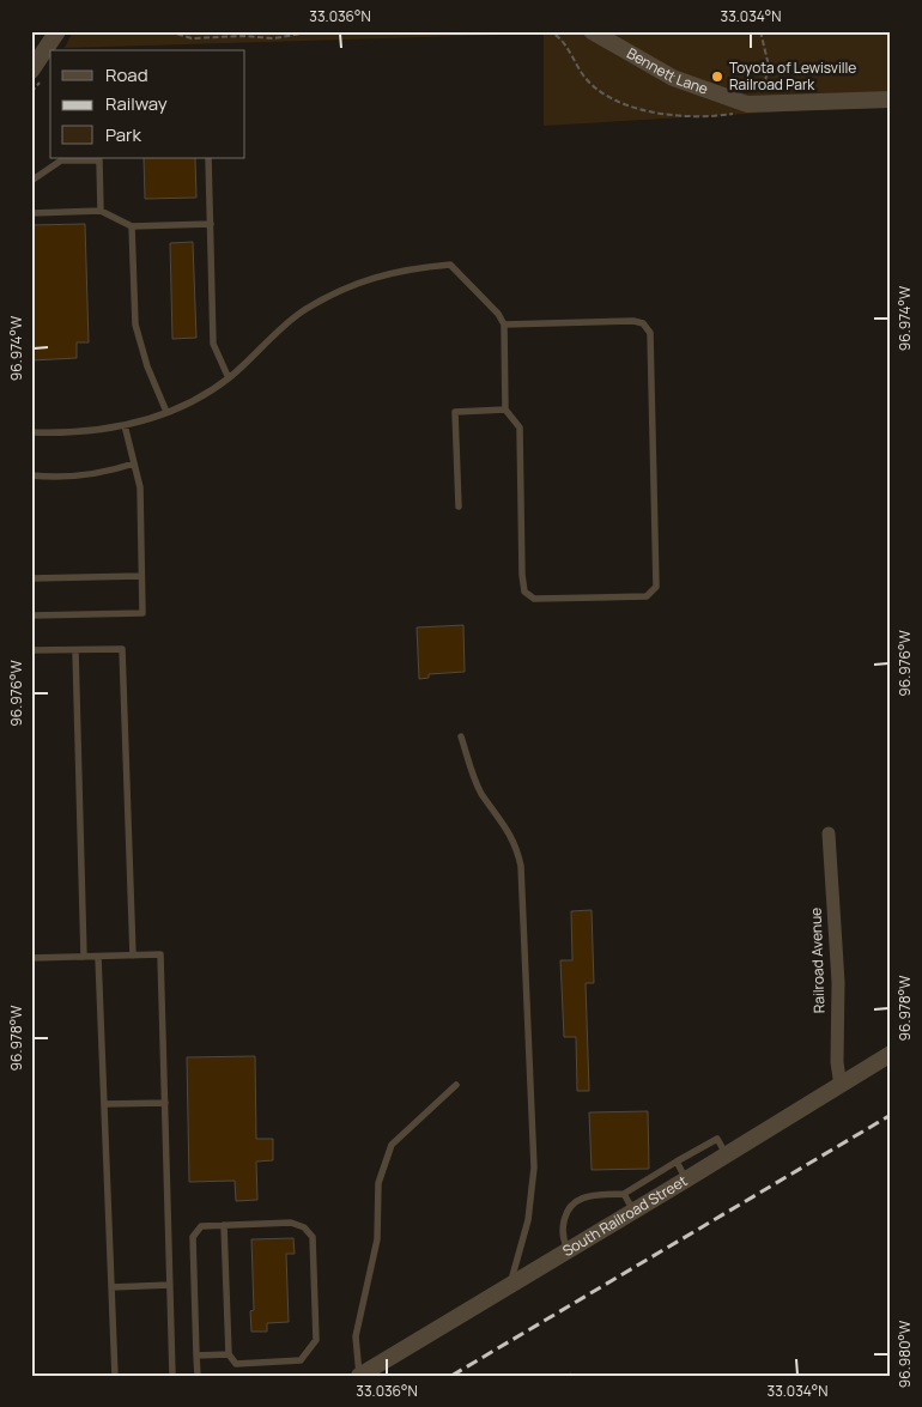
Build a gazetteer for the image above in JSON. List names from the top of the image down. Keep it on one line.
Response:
{"streets":{"street":["Bennett Lane","Railroad Avenue","South Railroad Street"]},"crossings":[["Railroad Avenue","South Railroad Street"]],"places":["Toyota of Lewisville Railroad Park"],"legend":["Road","Railway","Park"],"coordinates":["33.036°N","33.034°N","96.974°W","96.976°W","96.978°W","96.980°W"]}
